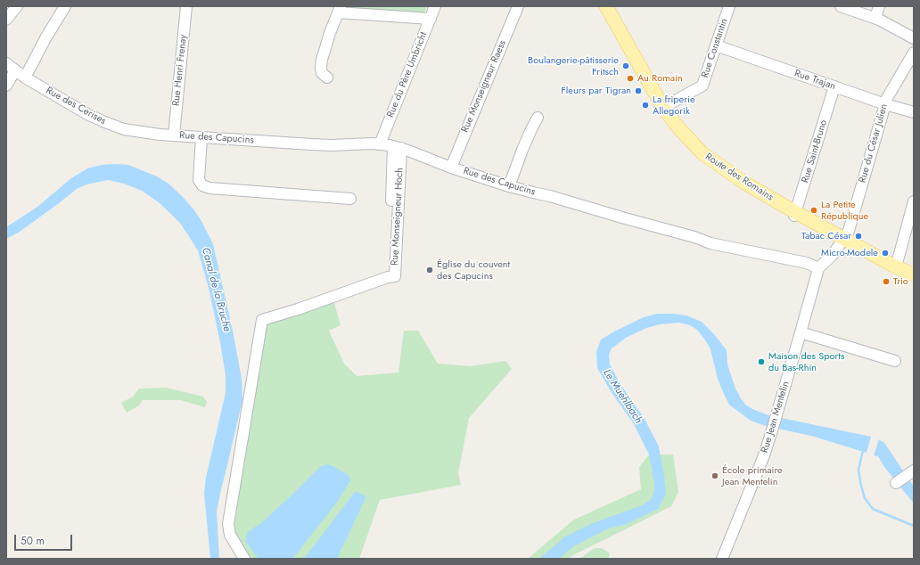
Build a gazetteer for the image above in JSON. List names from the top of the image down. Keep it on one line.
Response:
{"streets":{"main road":["Route des Romains"],"street":["Rue Constantin","Rue Henri Frenay","Rue du Père Umbricht","Rue Trajan","Rue Monseigneur Raess","Rue des Cerises","Rue des Capucins","Rue du César Julien","Rue Saint-Bruno","Rue Monseigneur Hoch","Rue Jean Mentelin"]},"crossings":[["Rue Constantin","Rue Trajan"],["Rue Constantin","Route des Romains"],["Rue Henri Frenay","Rue des Cerises"],["Rue Henri Frenay","Rue des Capucins"],["Rue du Père Umbricht","Rue des Capucins"],["Rue Trajan","Rue du César Julien"],["Rue Trajan","Rue Saint-Bruno"],["Rue Monseigneur Raess","Rue des Capucins"],["Rue des Cerises","Rue des Capucins"],["Rue des Capucins","Rue Monseigneur Hoch"],["Rue des Capucins","Rue Jean Mentelin"],["Rue du César Julien","Route des Romains"],["Rue du César Julien","Rue Jean Mentelin"],["Rue Saint-Bruno","Route des Romains"],["Route des Romains","Rue Jean Mentelin"]],"water":["Canal de la Bruche","Le Muehlbach"],"places":["Boulangerie-pâtisserie Fritsch","Au Romain","Fleurs par Tigran","La friperie Allegorik","La Petite République","Tabac César","Micro-Modele","Église du couvent des Capucins","Trio","Maison des Sports du Bas-Rhin","École primaire Jean Mentelin"],"scale_bar":"50 m"}
